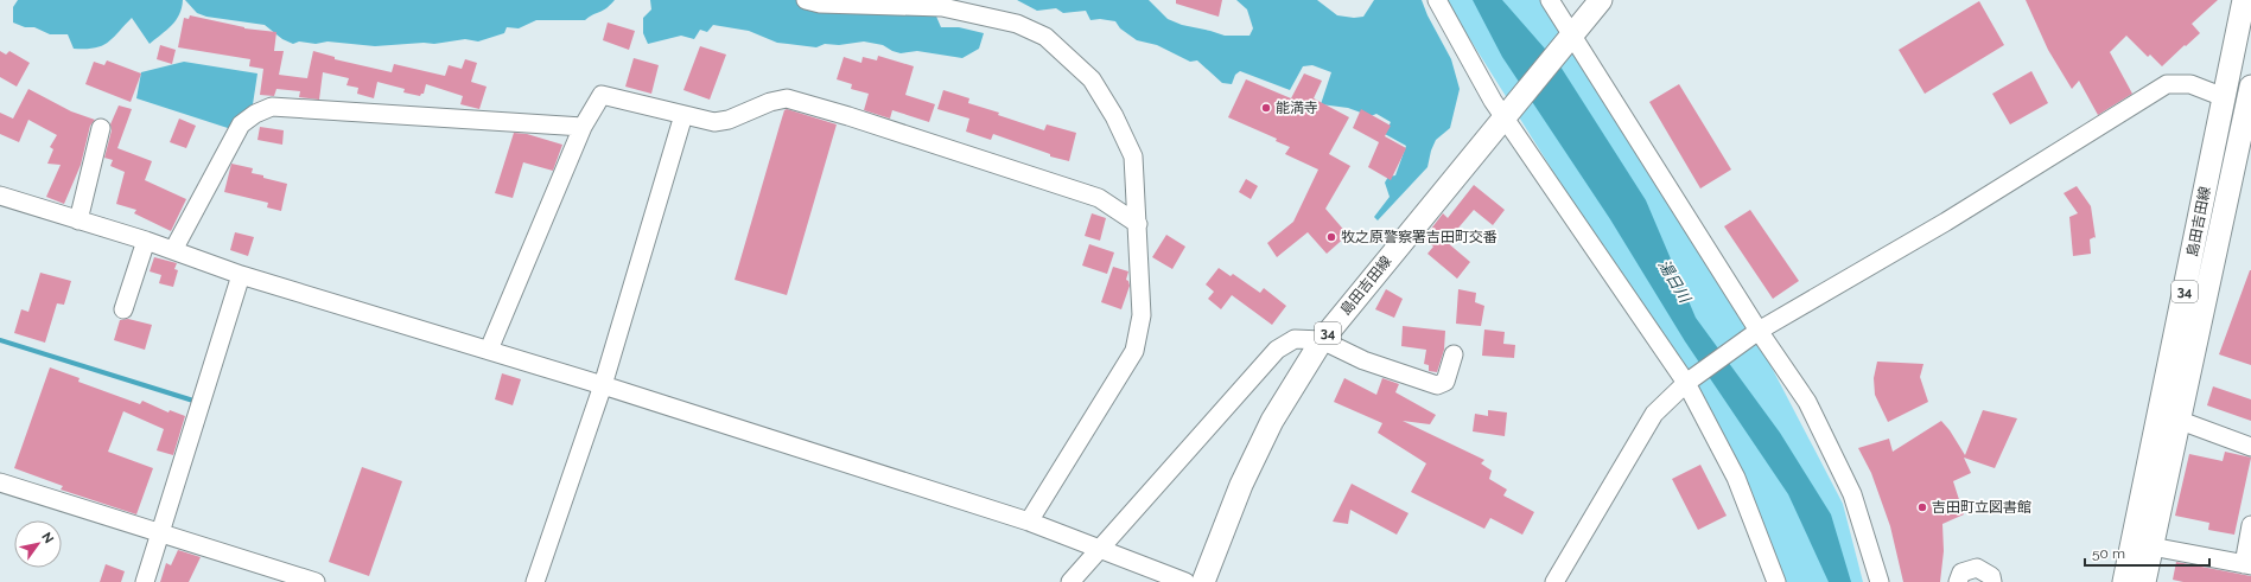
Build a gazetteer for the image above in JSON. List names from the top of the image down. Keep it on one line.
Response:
{"streets":{"main road":["島田吉田線","34"]},"water":["湯日川"],"places":["能満寺","牧之原警察署吉田町交番","吉田町立図書館"],"scale_bar":"50 m","north":"top right"}
